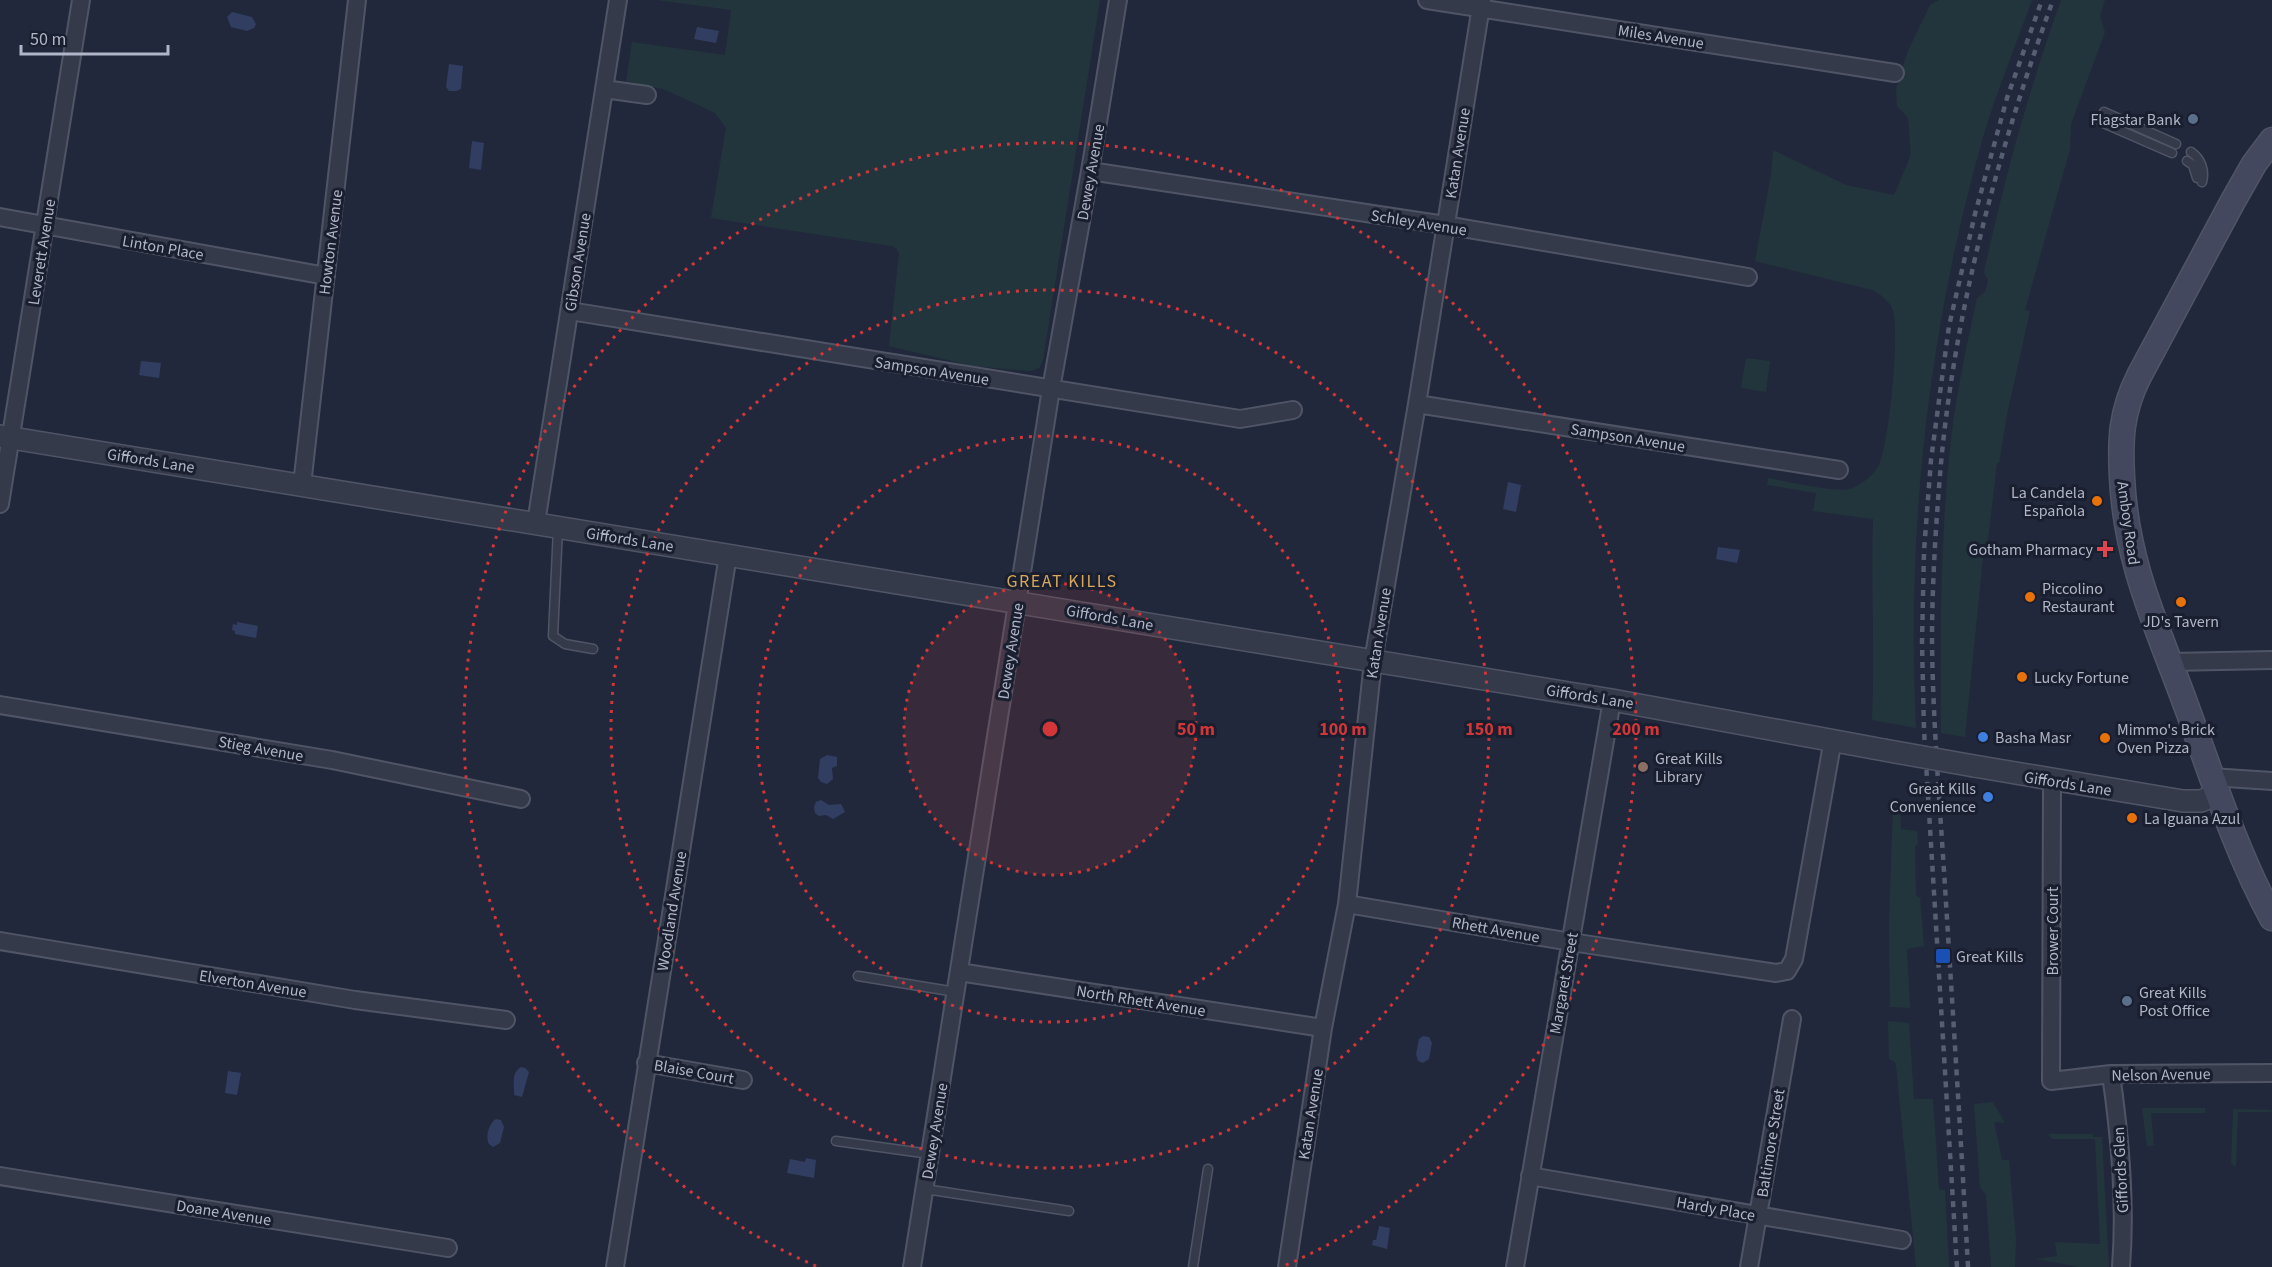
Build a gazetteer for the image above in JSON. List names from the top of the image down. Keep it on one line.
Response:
{"streets":{"main road":["Amboy Road"],"street":["Miles Avenue","Katan Avenue","Dewey Avenue","Schley Avenue","Howton Avenue","Linton Place","Leverett Avenue","Gibson Avenue","Sampson Avenue","Giffords Lane","Stieg Avenue","Woodland Avenue","Rhett Avenue","Brower Court","Elverton Avenue","Margaret Street","North Rhett Avenue","Blaise Court","Nelson Avenue","Baltimore Street","Giffords Glen","Hardy Place","Doane Avenue"]},"crossings":[["Miles Avenue","Katan Avenue"],["Katan Avenue","Schley Avenue"],["Katan Avenue","Sampson Avenue"],["Katan Avenue","Giffords Lane"],["Katan Avenue","Rhett Avenue"],["Katan Avenue","North Rhett Avenue"],["Dewey Avenue","Schley Avenue"],["Dewey Avenue","Sampson Avenue"],["Dewey Avenue","Giffords Lane"],["Dewey Avenue","North Rhett Avenue"],["Howton Avenue","Linton Place"],["Howton Avenue","Giffords Lane"],["Linton Place","Leverett Avenue"],["Leverett Avenue","Giffords Lane"],["Gibson Avenue","Sampson Avenue"],["Gibson Avenue","Giffords Lane"],["Giffords Lane","Amboy Road"],["Giffords Lane","Woodland Avenue"],["Giffords Lane","Rhett Avenue"],["Giffords Lane","Brower Court"],["Giffords Lane","Margaret Street"],["Woodland Avenue","Blaise Court"],["Rhett Avenue","Margaret Street"],["Brower Court","Nelson Avenue"],["Margaret Street","Hardy Place"],["Nelson Avenue","Giffords Glen"],["Baltimore Street","Hardy Place"]],"districts":["GREAT KILLS"],"places":{"other":["Flagstar Bank","La Candela Española","Piccolino Restaurant","JD's Tavern","Lucky Fortune","Basha Masr","Mimmo's Brick Oven Pizza","Great Kills Library","Great Kills Convenience","La Iguana Azul","Great Kills Post Office"],"health":["Gotham Pharmacy"],"transit":["Great Kills"]},"scale_bar":"50 m","rings":["50 m","100 m","150 m","200 m"]}
